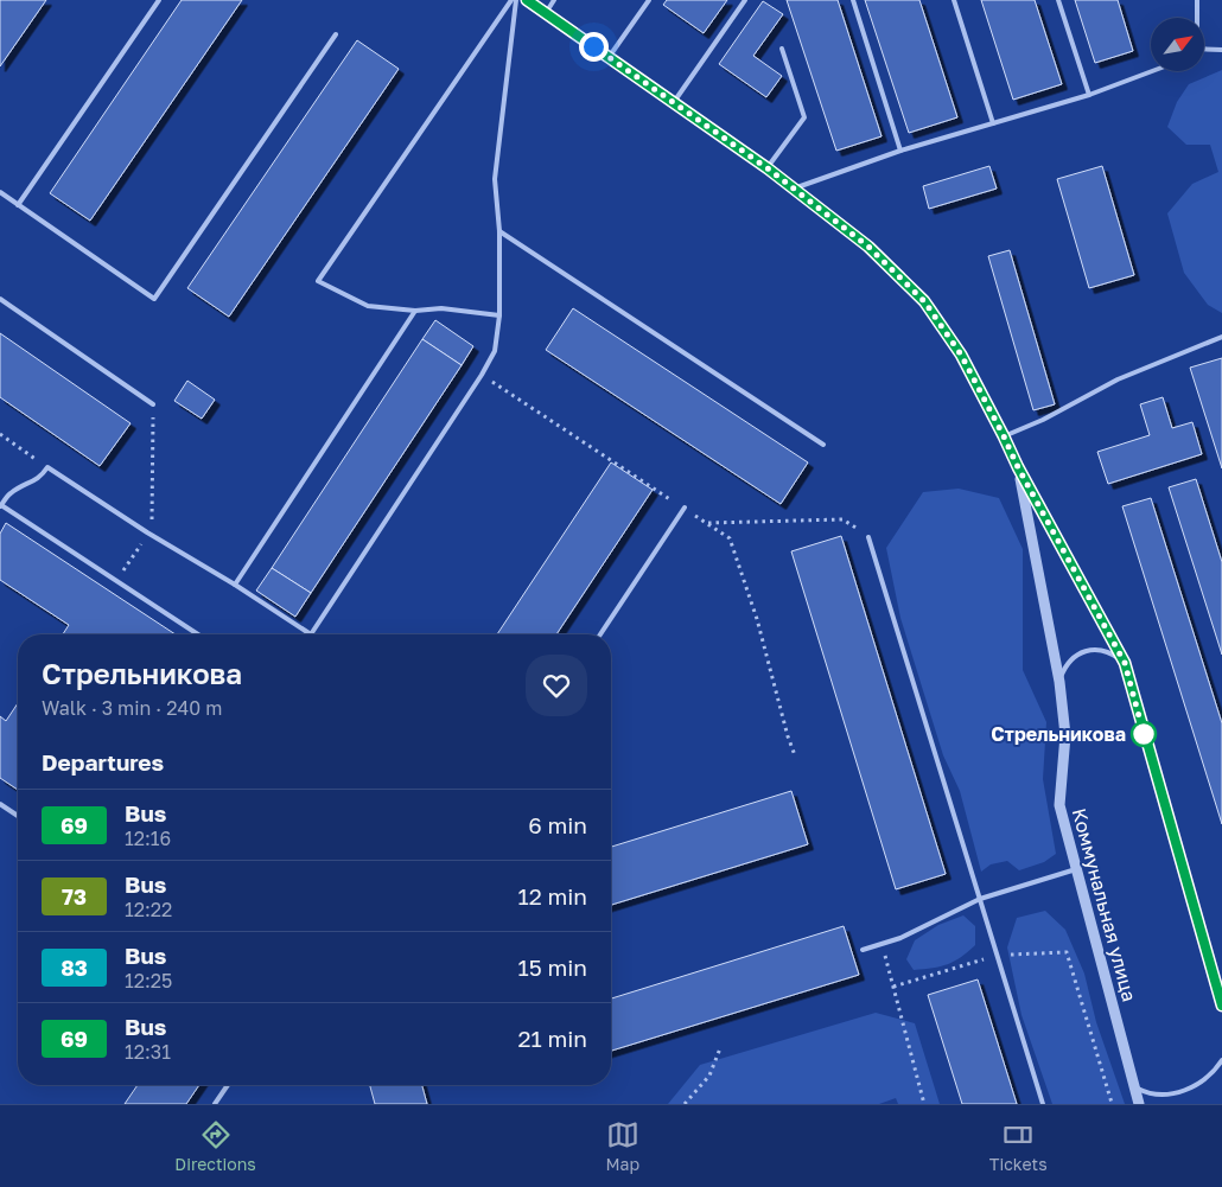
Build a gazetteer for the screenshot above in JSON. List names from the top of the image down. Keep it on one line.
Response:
{"streets":{"street":["Коммунальная улица"]},"places":["Стрельникова"],"lines":["bus line 69"],"north":"top right","page":{"heading":[["Стрельникова","Walk · 3 min · 240 m"],"Departures"],"list":[{"mark":"69","name":"Bus","note":"12:16","value":"6 min"},{"mark":"73","name":"Bus","note":"12:22","value":"12 min"},{"mark":"83","name":"Bus","note":"12:25","value":"15 min"},{"mark":"69","name":"Bus","note":"12:31","value":"21 min"}],"tabs":["Directions","Map","Tickets"]}}
